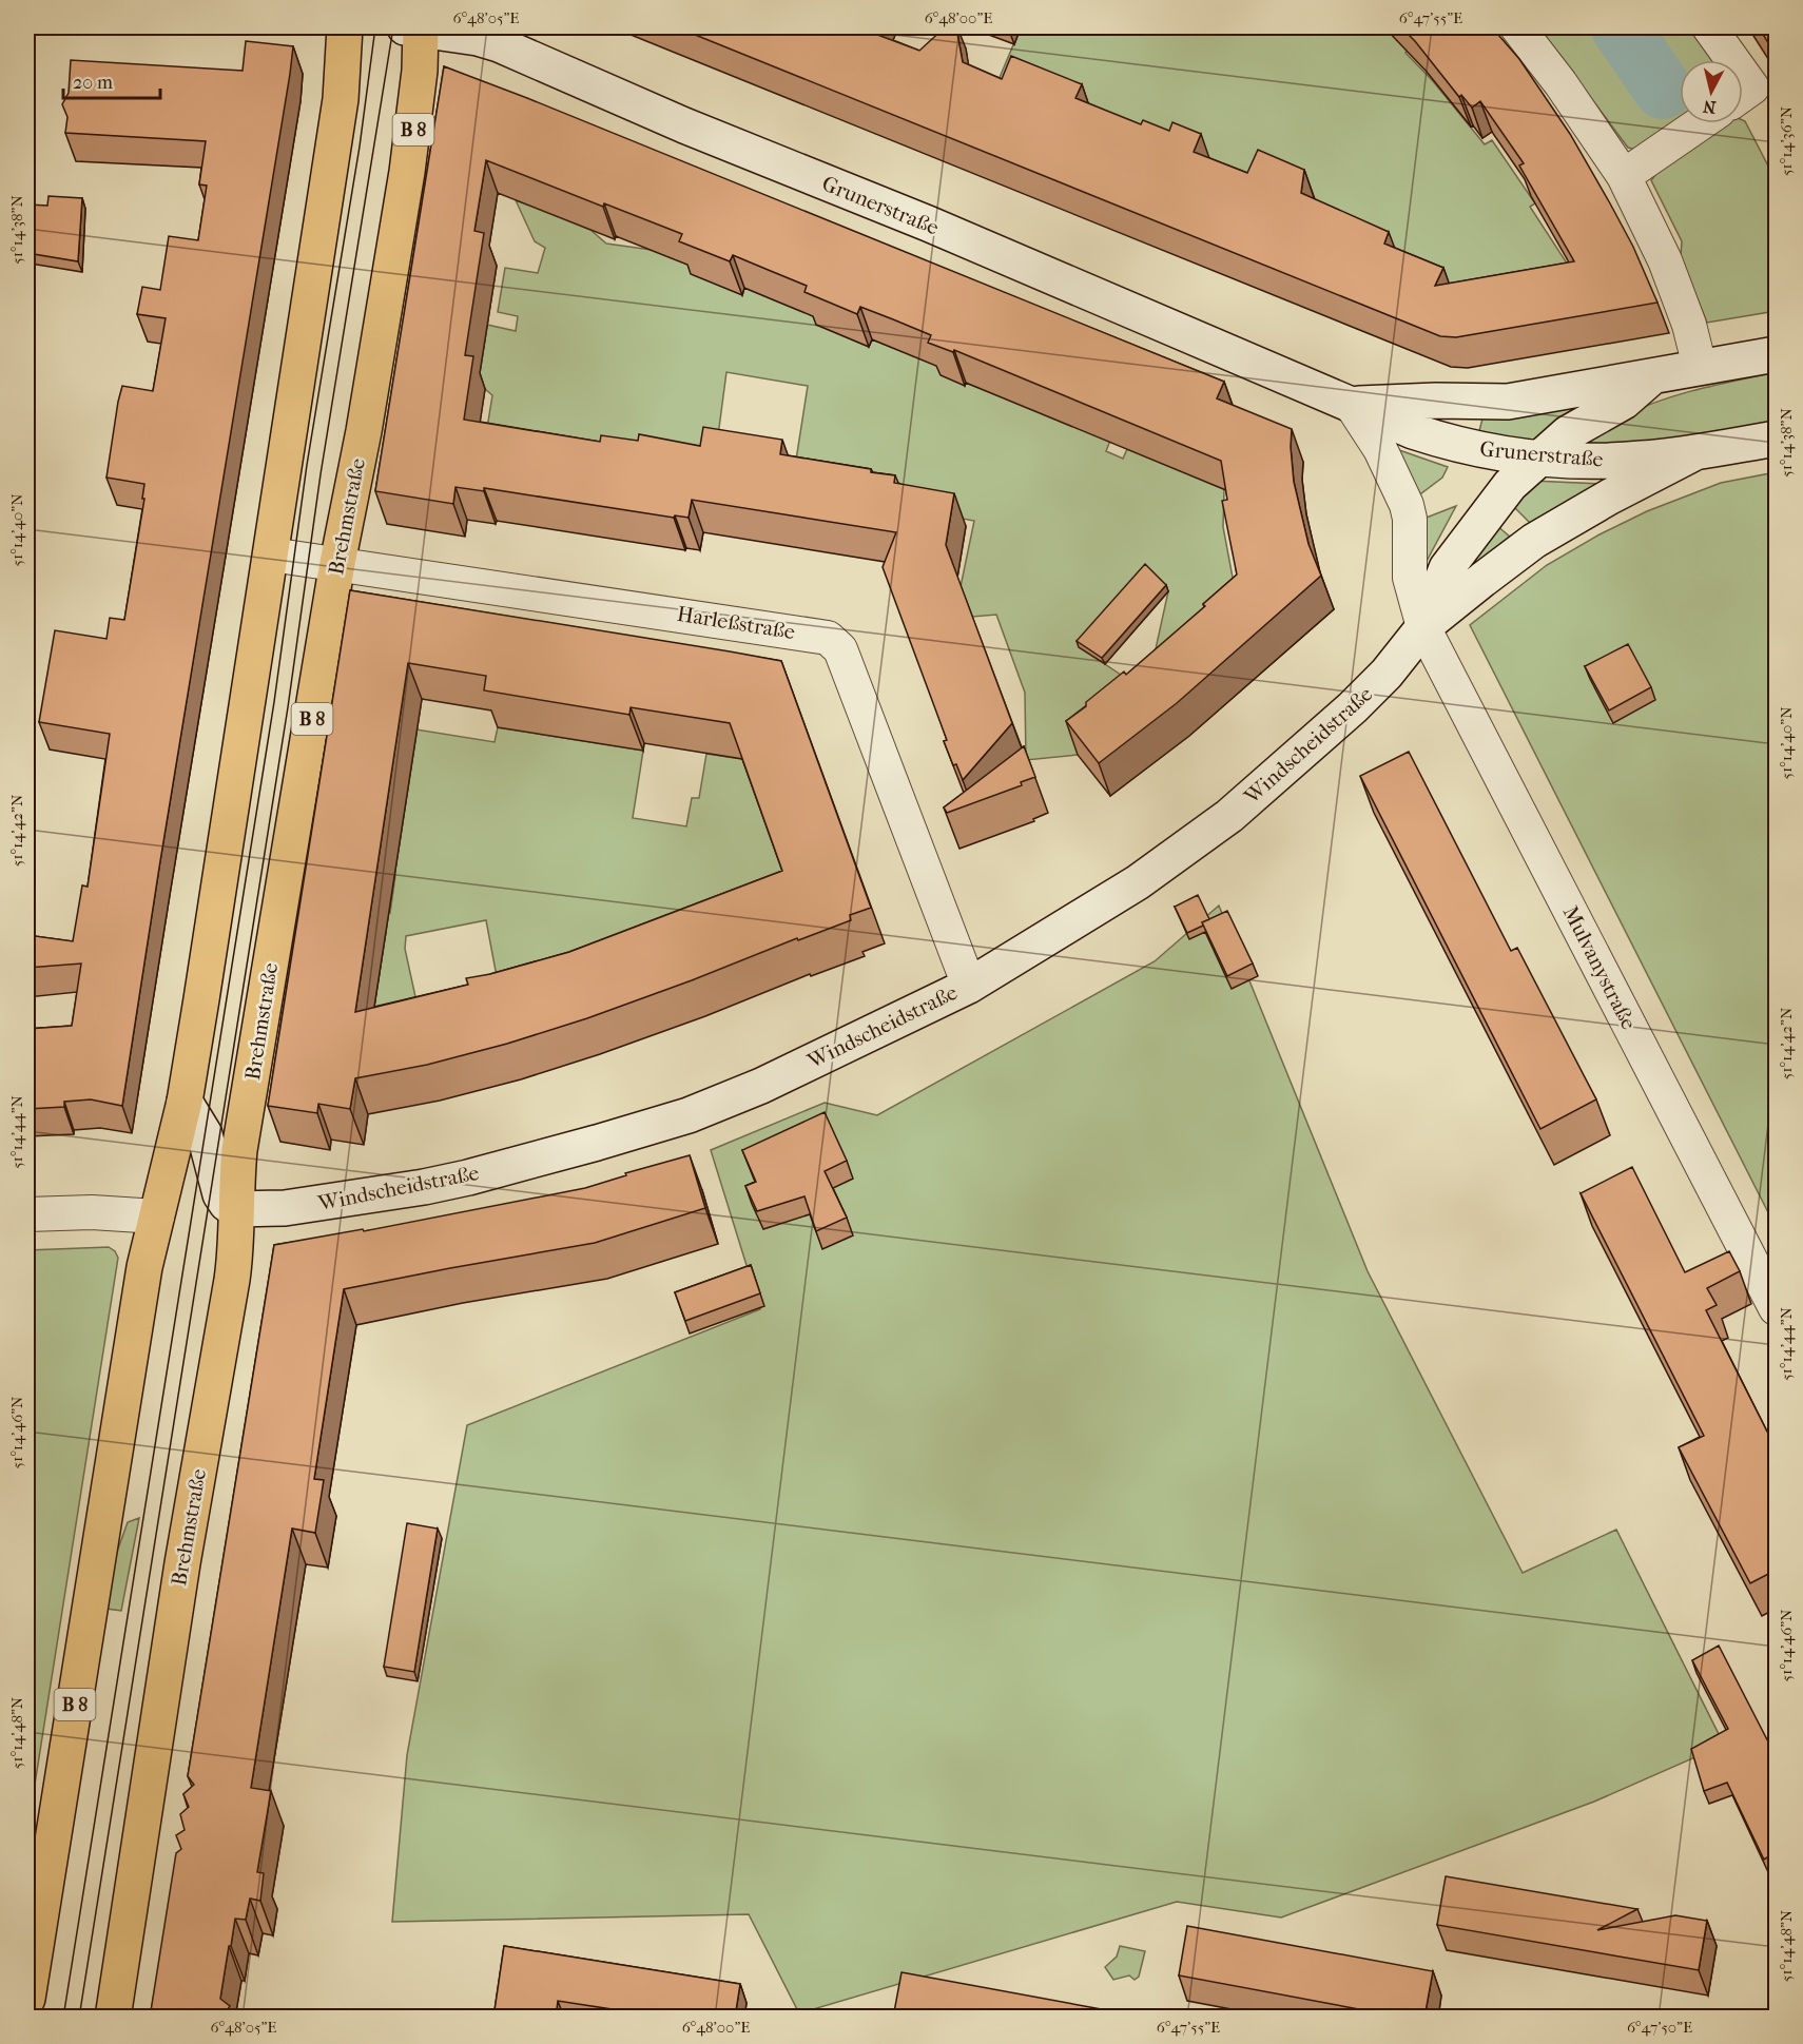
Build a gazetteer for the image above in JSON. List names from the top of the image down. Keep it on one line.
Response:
{"streets":{"main road":["B 8","Grunerstraße","Brehmstraße","Windscheidstraße"],"street":["Harleßstraße","Mulvanystraße"]},"crossings":[["B 8","Harleßstraße"],["Grunerstraße","Brehmstraße"],["Grunerstraße","Windscheidstraße"],["Brehmstraße","Harleßstraße"],["Brehmstraße","Windscheidstraße"],["Harleßstraße","Windscheidstraße"],["Windscheidstraße","Mulvanystraße"]],"scale_bar":"20 m","north":"bottom","coordinates":["6°48'05\"E","6°48'00\"E","6°47'55\"E","51°14'36\"N","51°14'38\"N","51°14'40\"N","51°14'42\"N","51°14'44\"N","51°14'46\"N","51°14'48\"N","6°47'50\"E"]}
